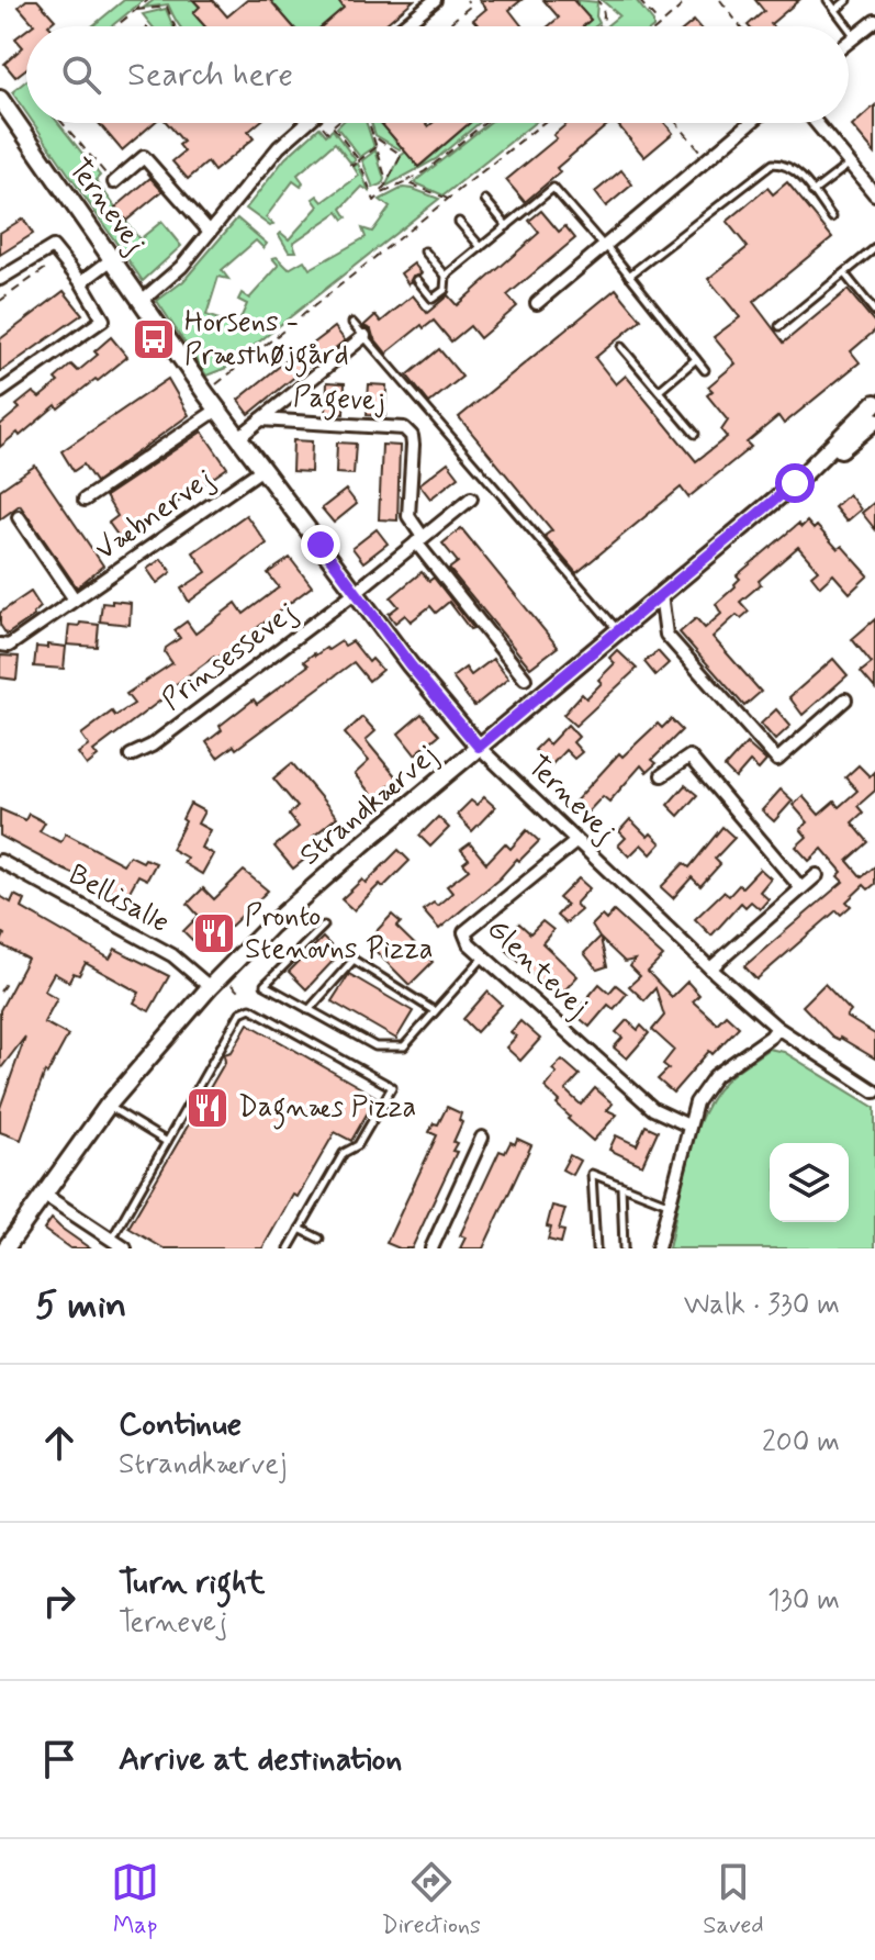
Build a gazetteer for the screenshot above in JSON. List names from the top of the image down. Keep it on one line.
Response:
{"streets":{"main road":["Ternevej","Strandkærvej"],"street":["Pagevej","Væbnervej","Prinsessevej","Bellisalle","Glentevej"]},"crossings":[["Ternevej","Pagevej"],["Ternevej","Væbnervej"],["Ternevej","Prinsessevej"],["Ternevej","Strandkærvej"],["Ternevej","Glentevej"],["Strandkærvej","Bellisalle"]],"places":{"bus stop":["Horsens - Præsthøjgård"],"restaurant":["Pronto Stenovns Pizza","Dagnæs Pizza"]},"page":{"search":"Search here","heading":["5 min","Walk · 330 m"],"list":[["Continue","Strandkærvej","200 m"],["Turn right","Ternevej","130 m"],"Arrive at destination"],"nav":["Map","Directions","Saved"]}}
